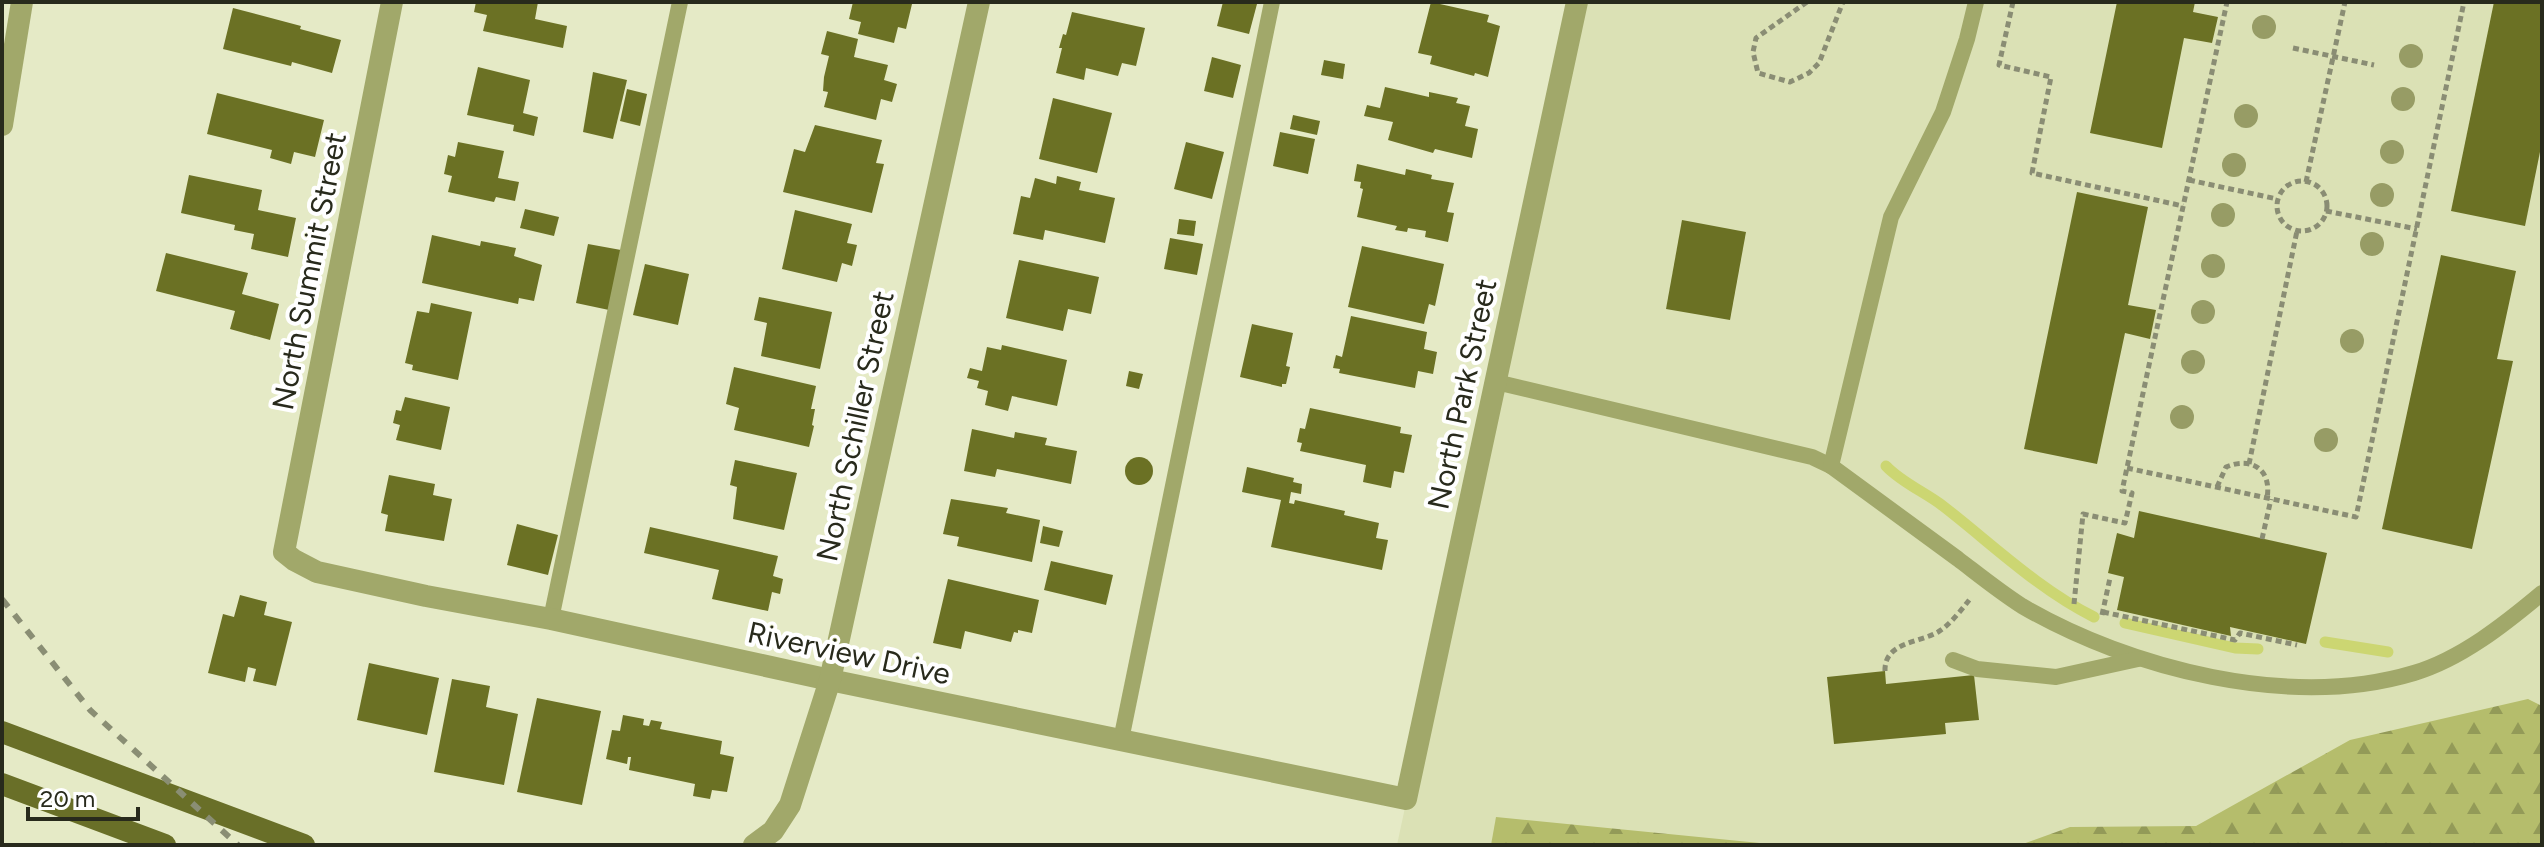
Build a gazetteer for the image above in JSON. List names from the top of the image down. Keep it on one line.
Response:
{"streets":{"street":["North Summit Street","North Park Street","North Schiller Street","Riverview Drive"]},"crossings":[["North Summit Street","Riverview Drive"],["North Park Street","Riverview Drive"],["North Schiller Street","Riverview Drive"]],"scale_bar":"20 m"}
